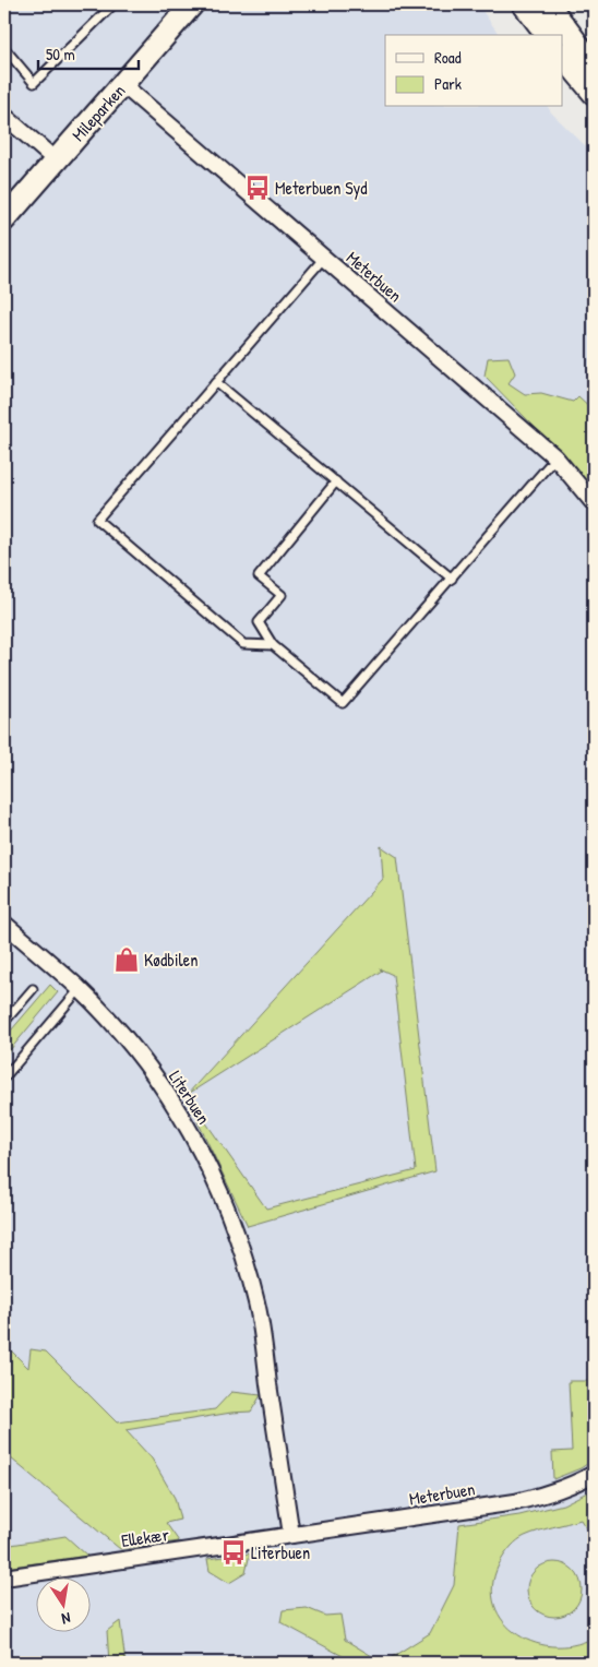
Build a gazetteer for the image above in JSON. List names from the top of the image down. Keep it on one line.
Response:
{"streets":{"street":["Mileparken","Meterbuen","Literbuen","Ellekær"]},"crossings":[["Mileparken","Meterbuen"],["Meterbuen","Literbuen"],["Meterbuen","Ellekær"],["Literbuen","Ellekær"]],"places":{"bus stop":["Meterbuen Syd","Literbuen"],"shop":["Kødbilen"]},"legend":["Road","Park"],"scale_bar":"50 m","north":"bottom"}
